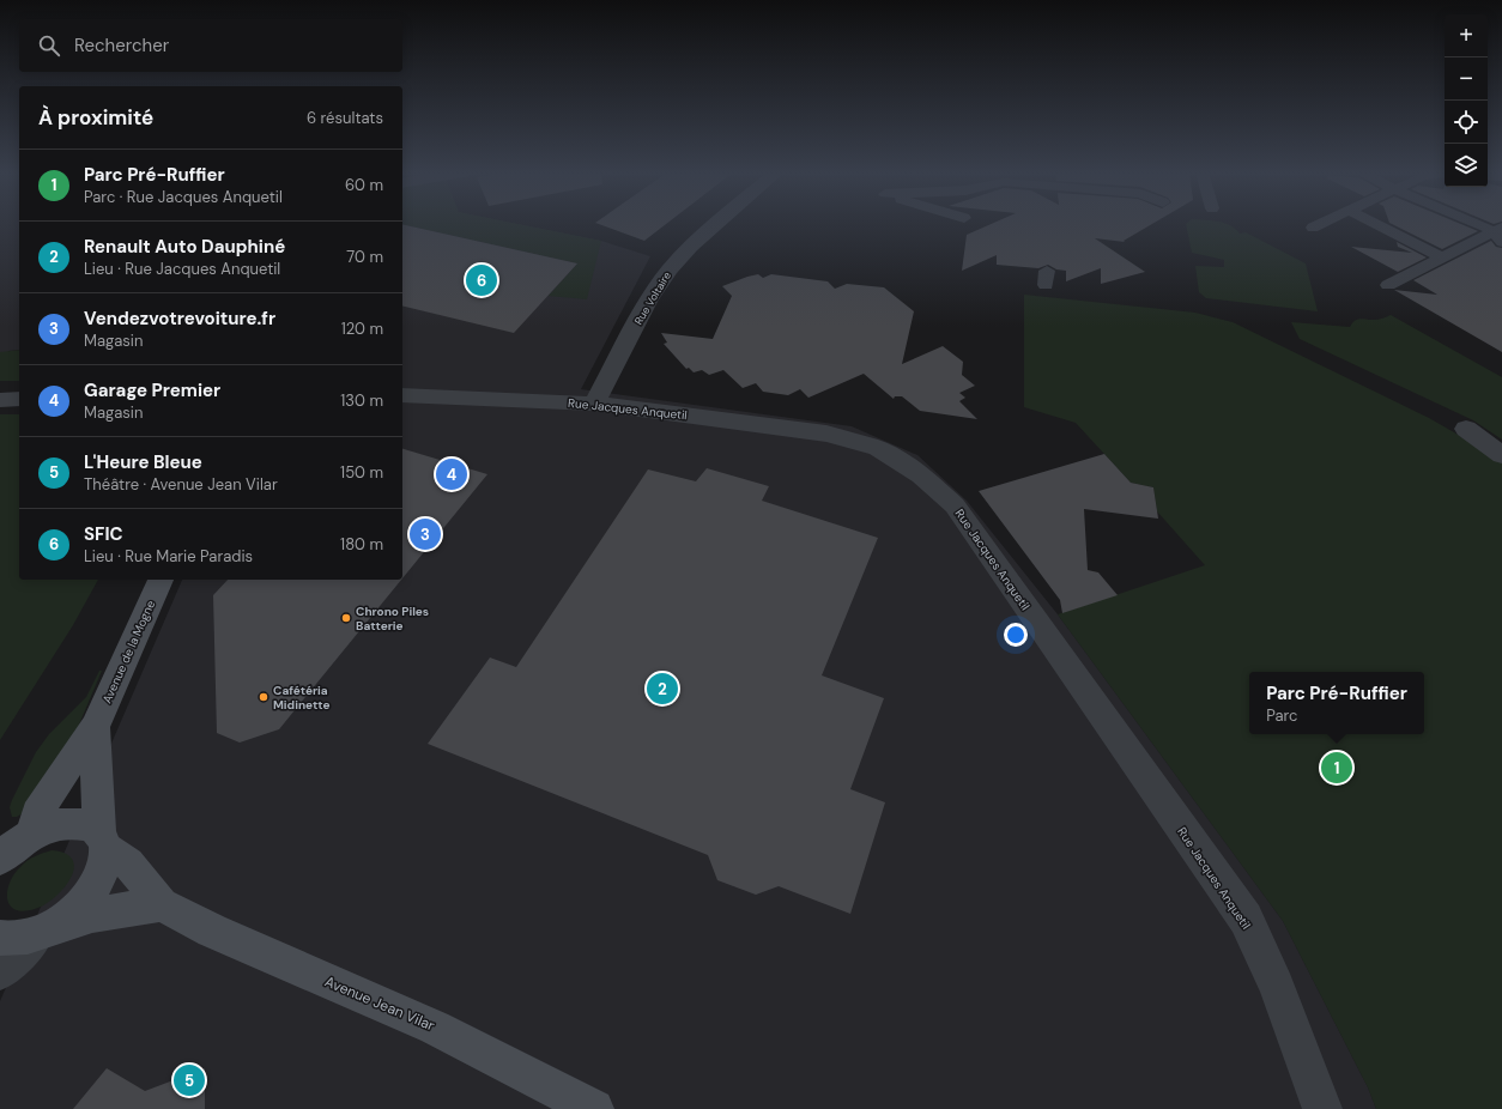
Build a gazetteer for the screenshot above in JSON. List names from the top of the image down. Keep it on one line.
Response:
{"streets":{"main road":["Avenue de la Mogne","Avenue Jean Vilar"],"street":["Rue Voltaire","Rue Jacques Anquetil"]},"crossings":[["Rue Voltaire","Rue Jacques Anquetil"]],"places":["Chrono Piles Batterie","Cafétéria Midinette"],"page":{"map_buttons":["+","−"],"search":"Rechercher","heading":["À proximité","6 résultats"],"list":[{"mark":"1","name":"Parc Pré-Ruffier","note":"Parc · Rue Jacques Anquetil","value":"60 m"},{"mark":"2","name":"Renault Auto Dauphiné","note":"Lieu · Rue Jacques Anquetil","value":"70 m"},{"mark":"3","name":"Vendezvotrevoiture.fr","note":"Magasin","value":"120 m"},{"mark":"4","name":"Garage Premier","note":"Magasin","value":"130 m"},{"mark":"5","name":"L'Heure Bleue","note":"Théâtre · Avenue Jean Vilar","value":"150 m"},{"mark":"6","name":"SFIC","note":"Lieu · Rue Marie Paradis","value":"180 m"}],"pins":["6","4","3","2","1","5"],"popup":["Parc Pré-Ruffier","Parc"]}}
